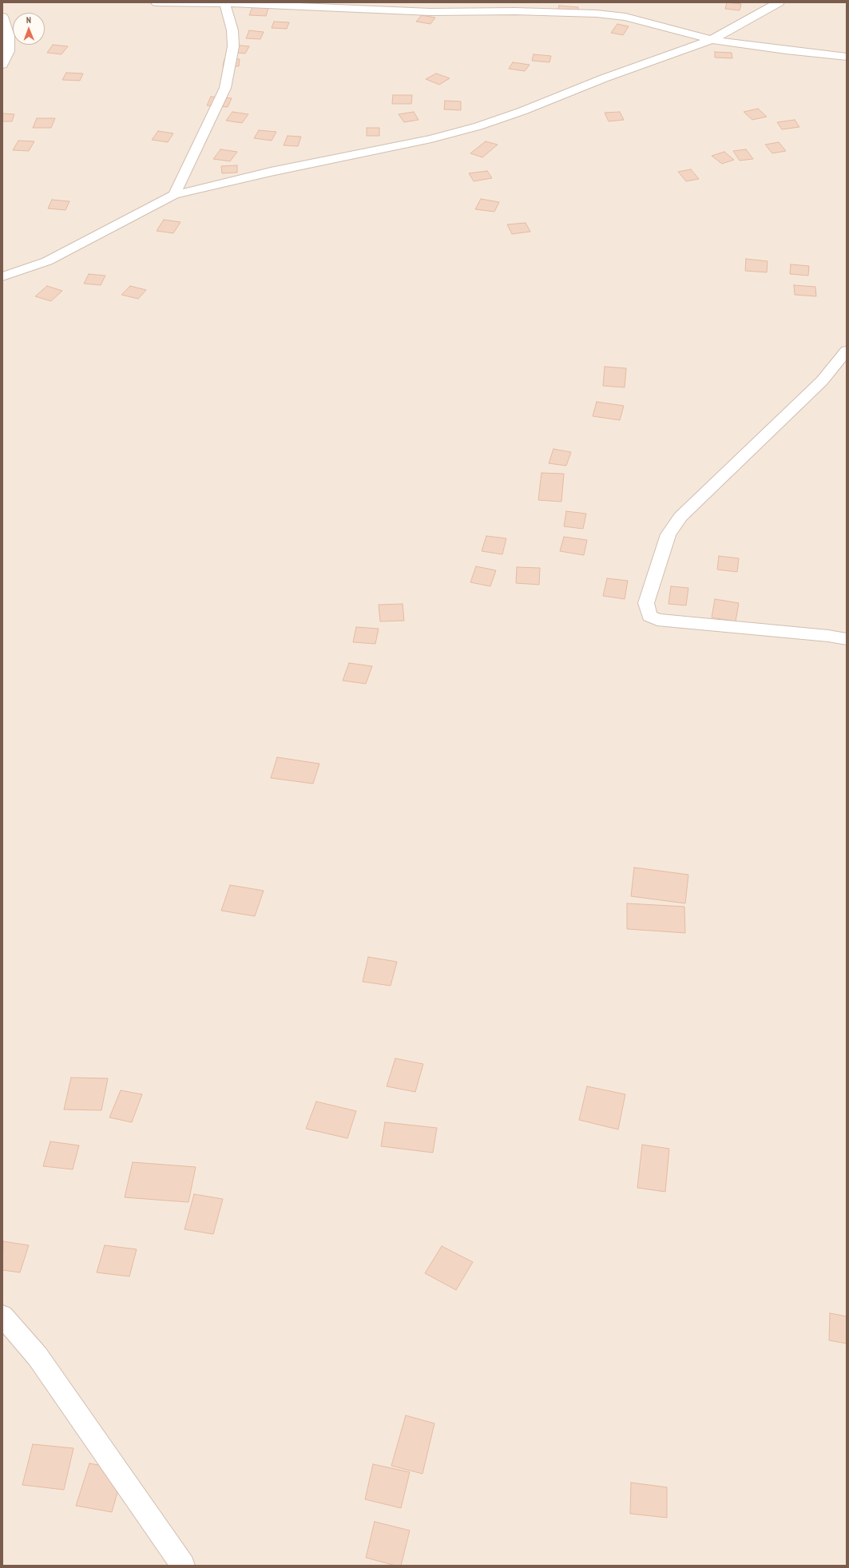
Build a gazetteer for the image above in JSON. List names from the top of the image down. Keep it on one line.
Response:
{"north":"top"}
